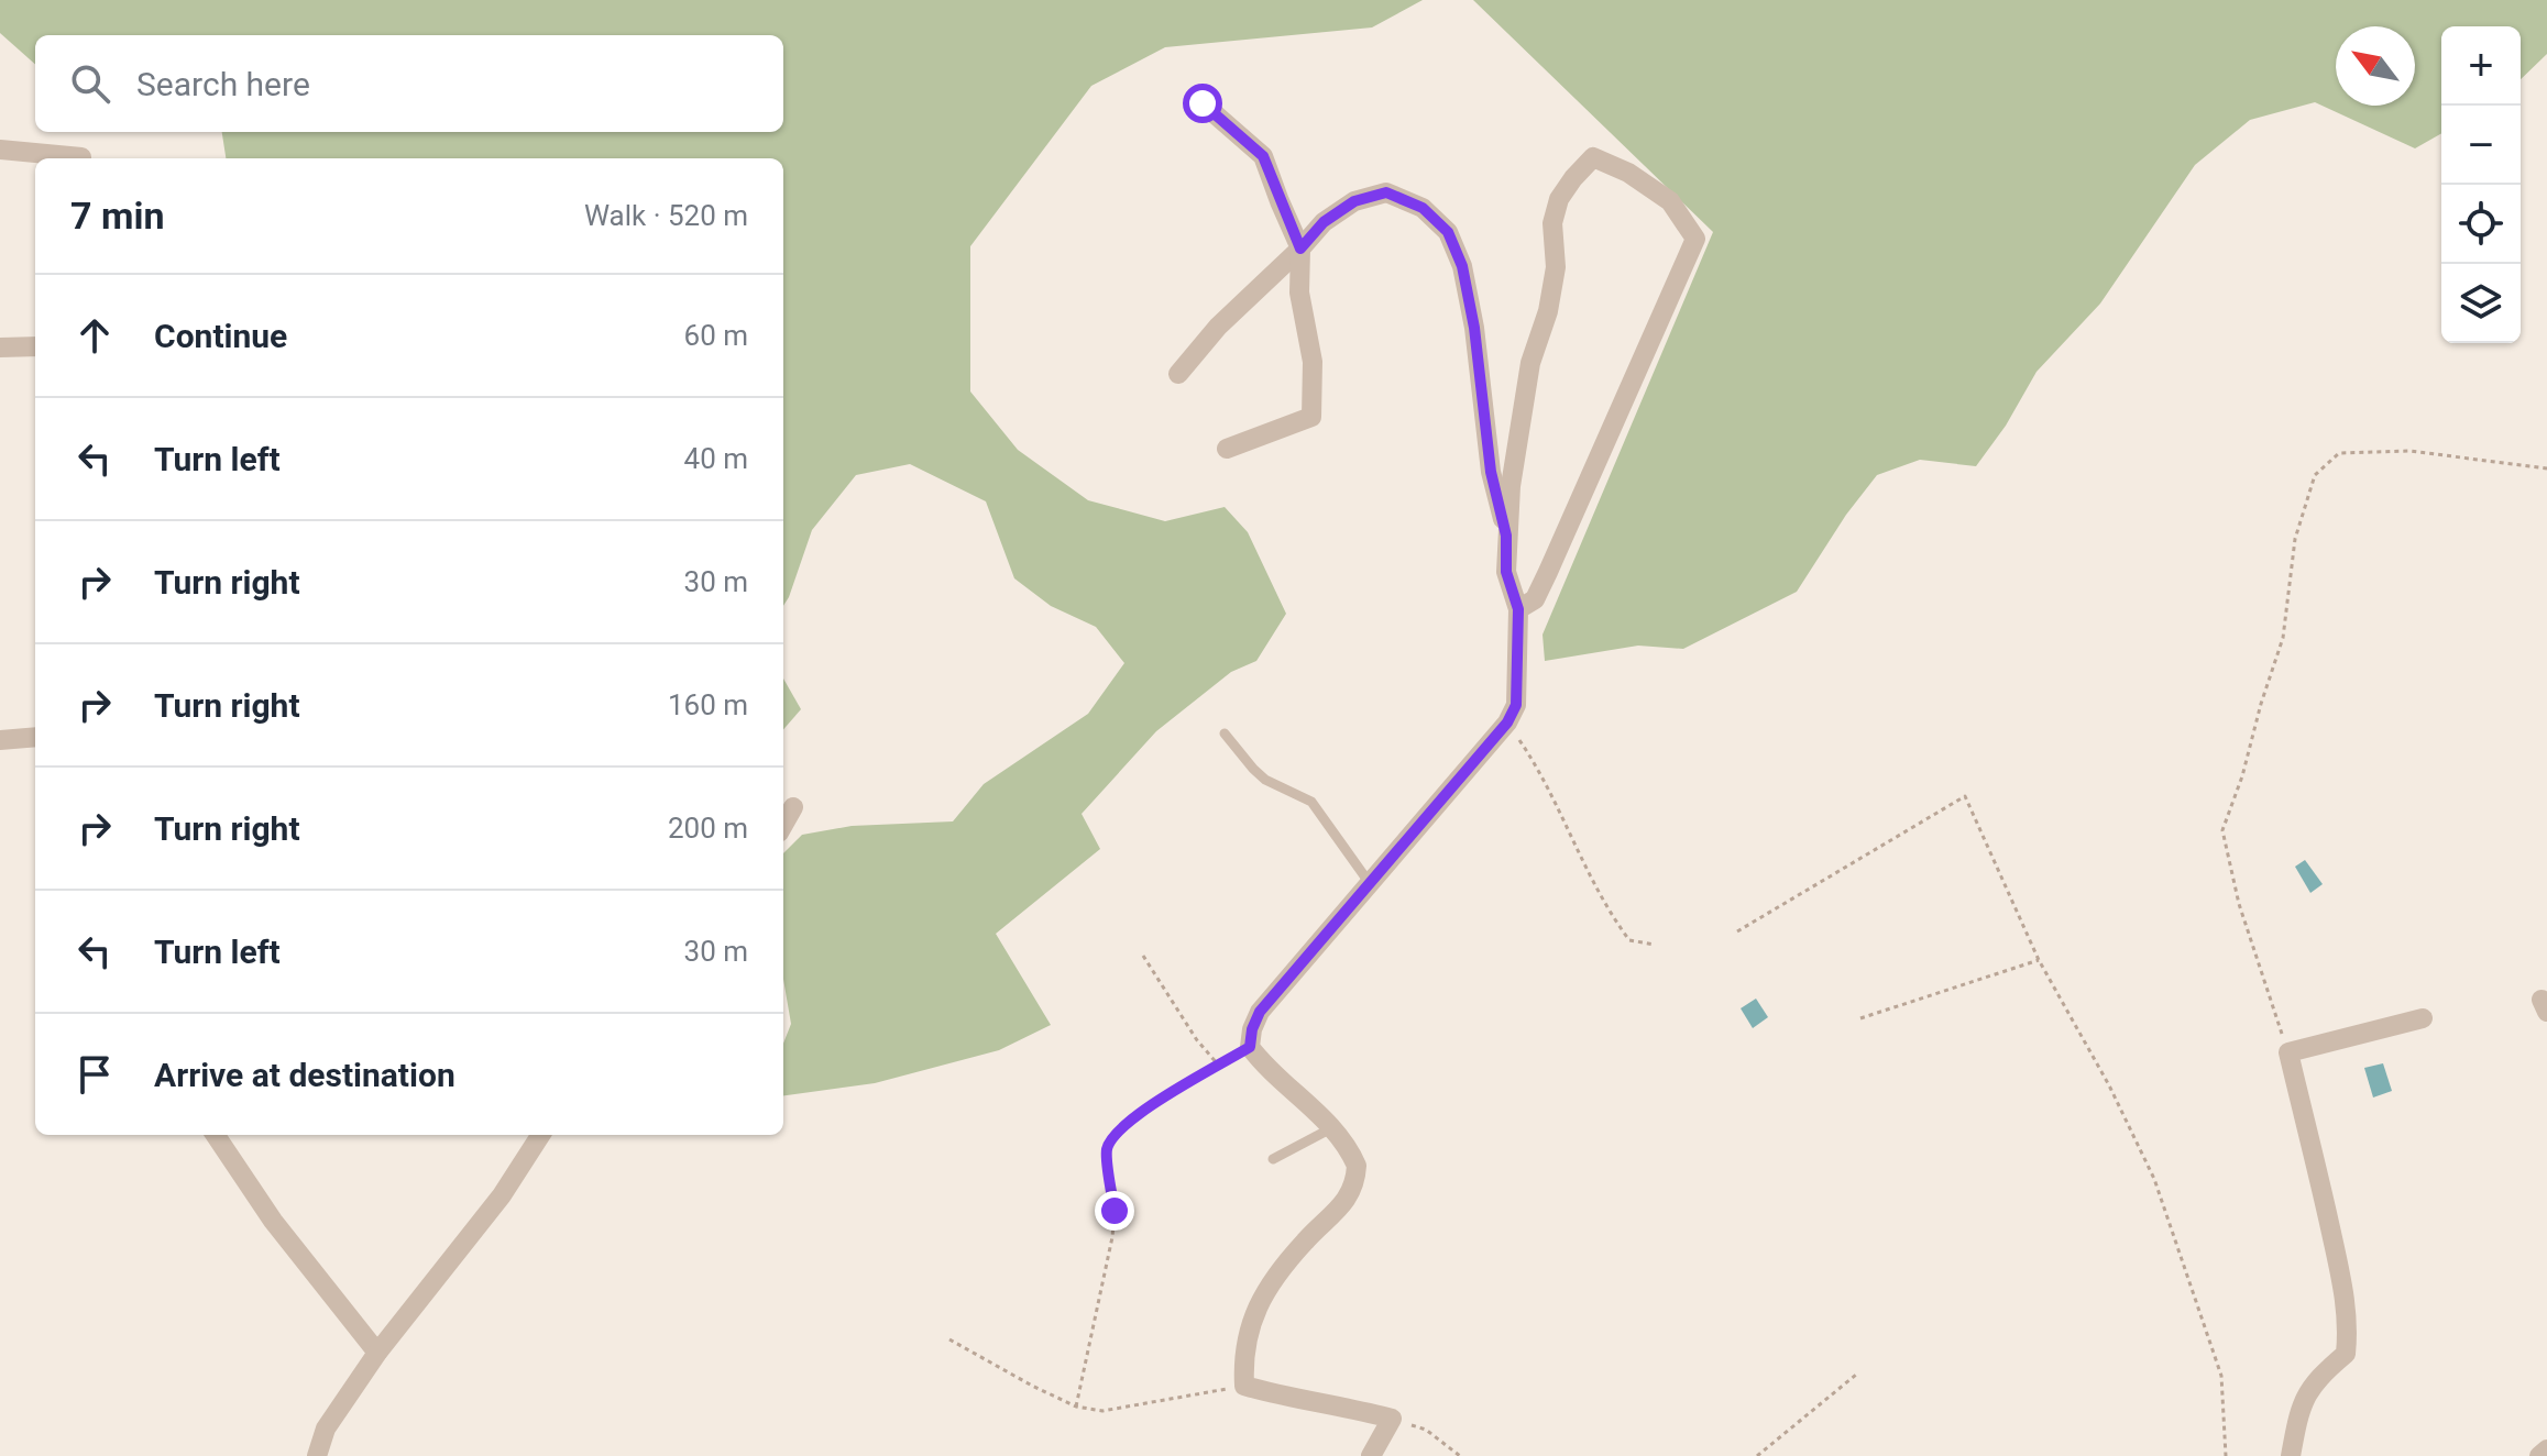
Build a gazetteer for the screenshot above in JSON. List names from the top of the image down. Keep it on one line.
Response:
{"north":"top left","page":{"map_buttons":["+","−"],"search":"Search here","heading":["7 min","Walk · 520 m"],"list":[["Continue","60 m"],["Turn left","40 m"],["Turn right","30 m"],["Turn right","160 m"],["Turn right","200 m"],["Turn left","30 m"],"Arrive at destination"]}}
